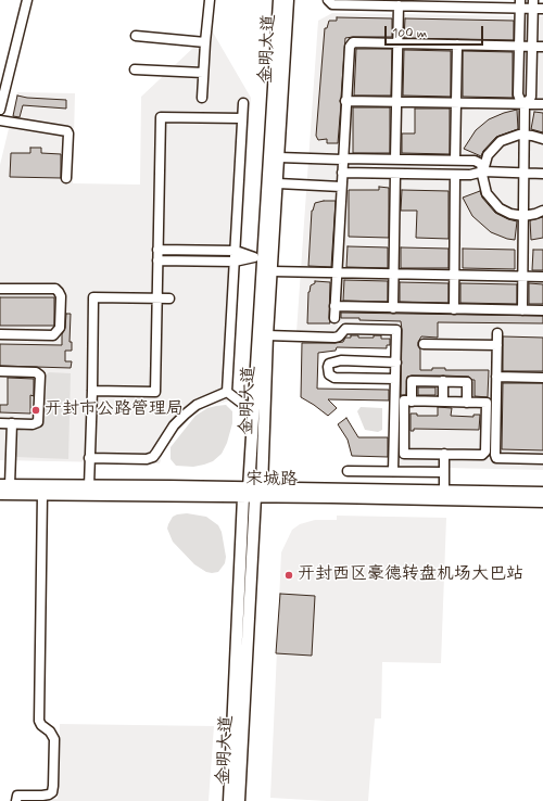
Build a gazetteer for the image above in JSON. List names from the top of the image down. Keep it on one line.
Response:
{"streets":{"main road":["金明大道","宋城路"]},"crossings":[["金明大道","宋城路"]],"places":["开封市公路管理局","开封西区豪德转盘机场大巴站"],"scale_bar":"100 m"}
